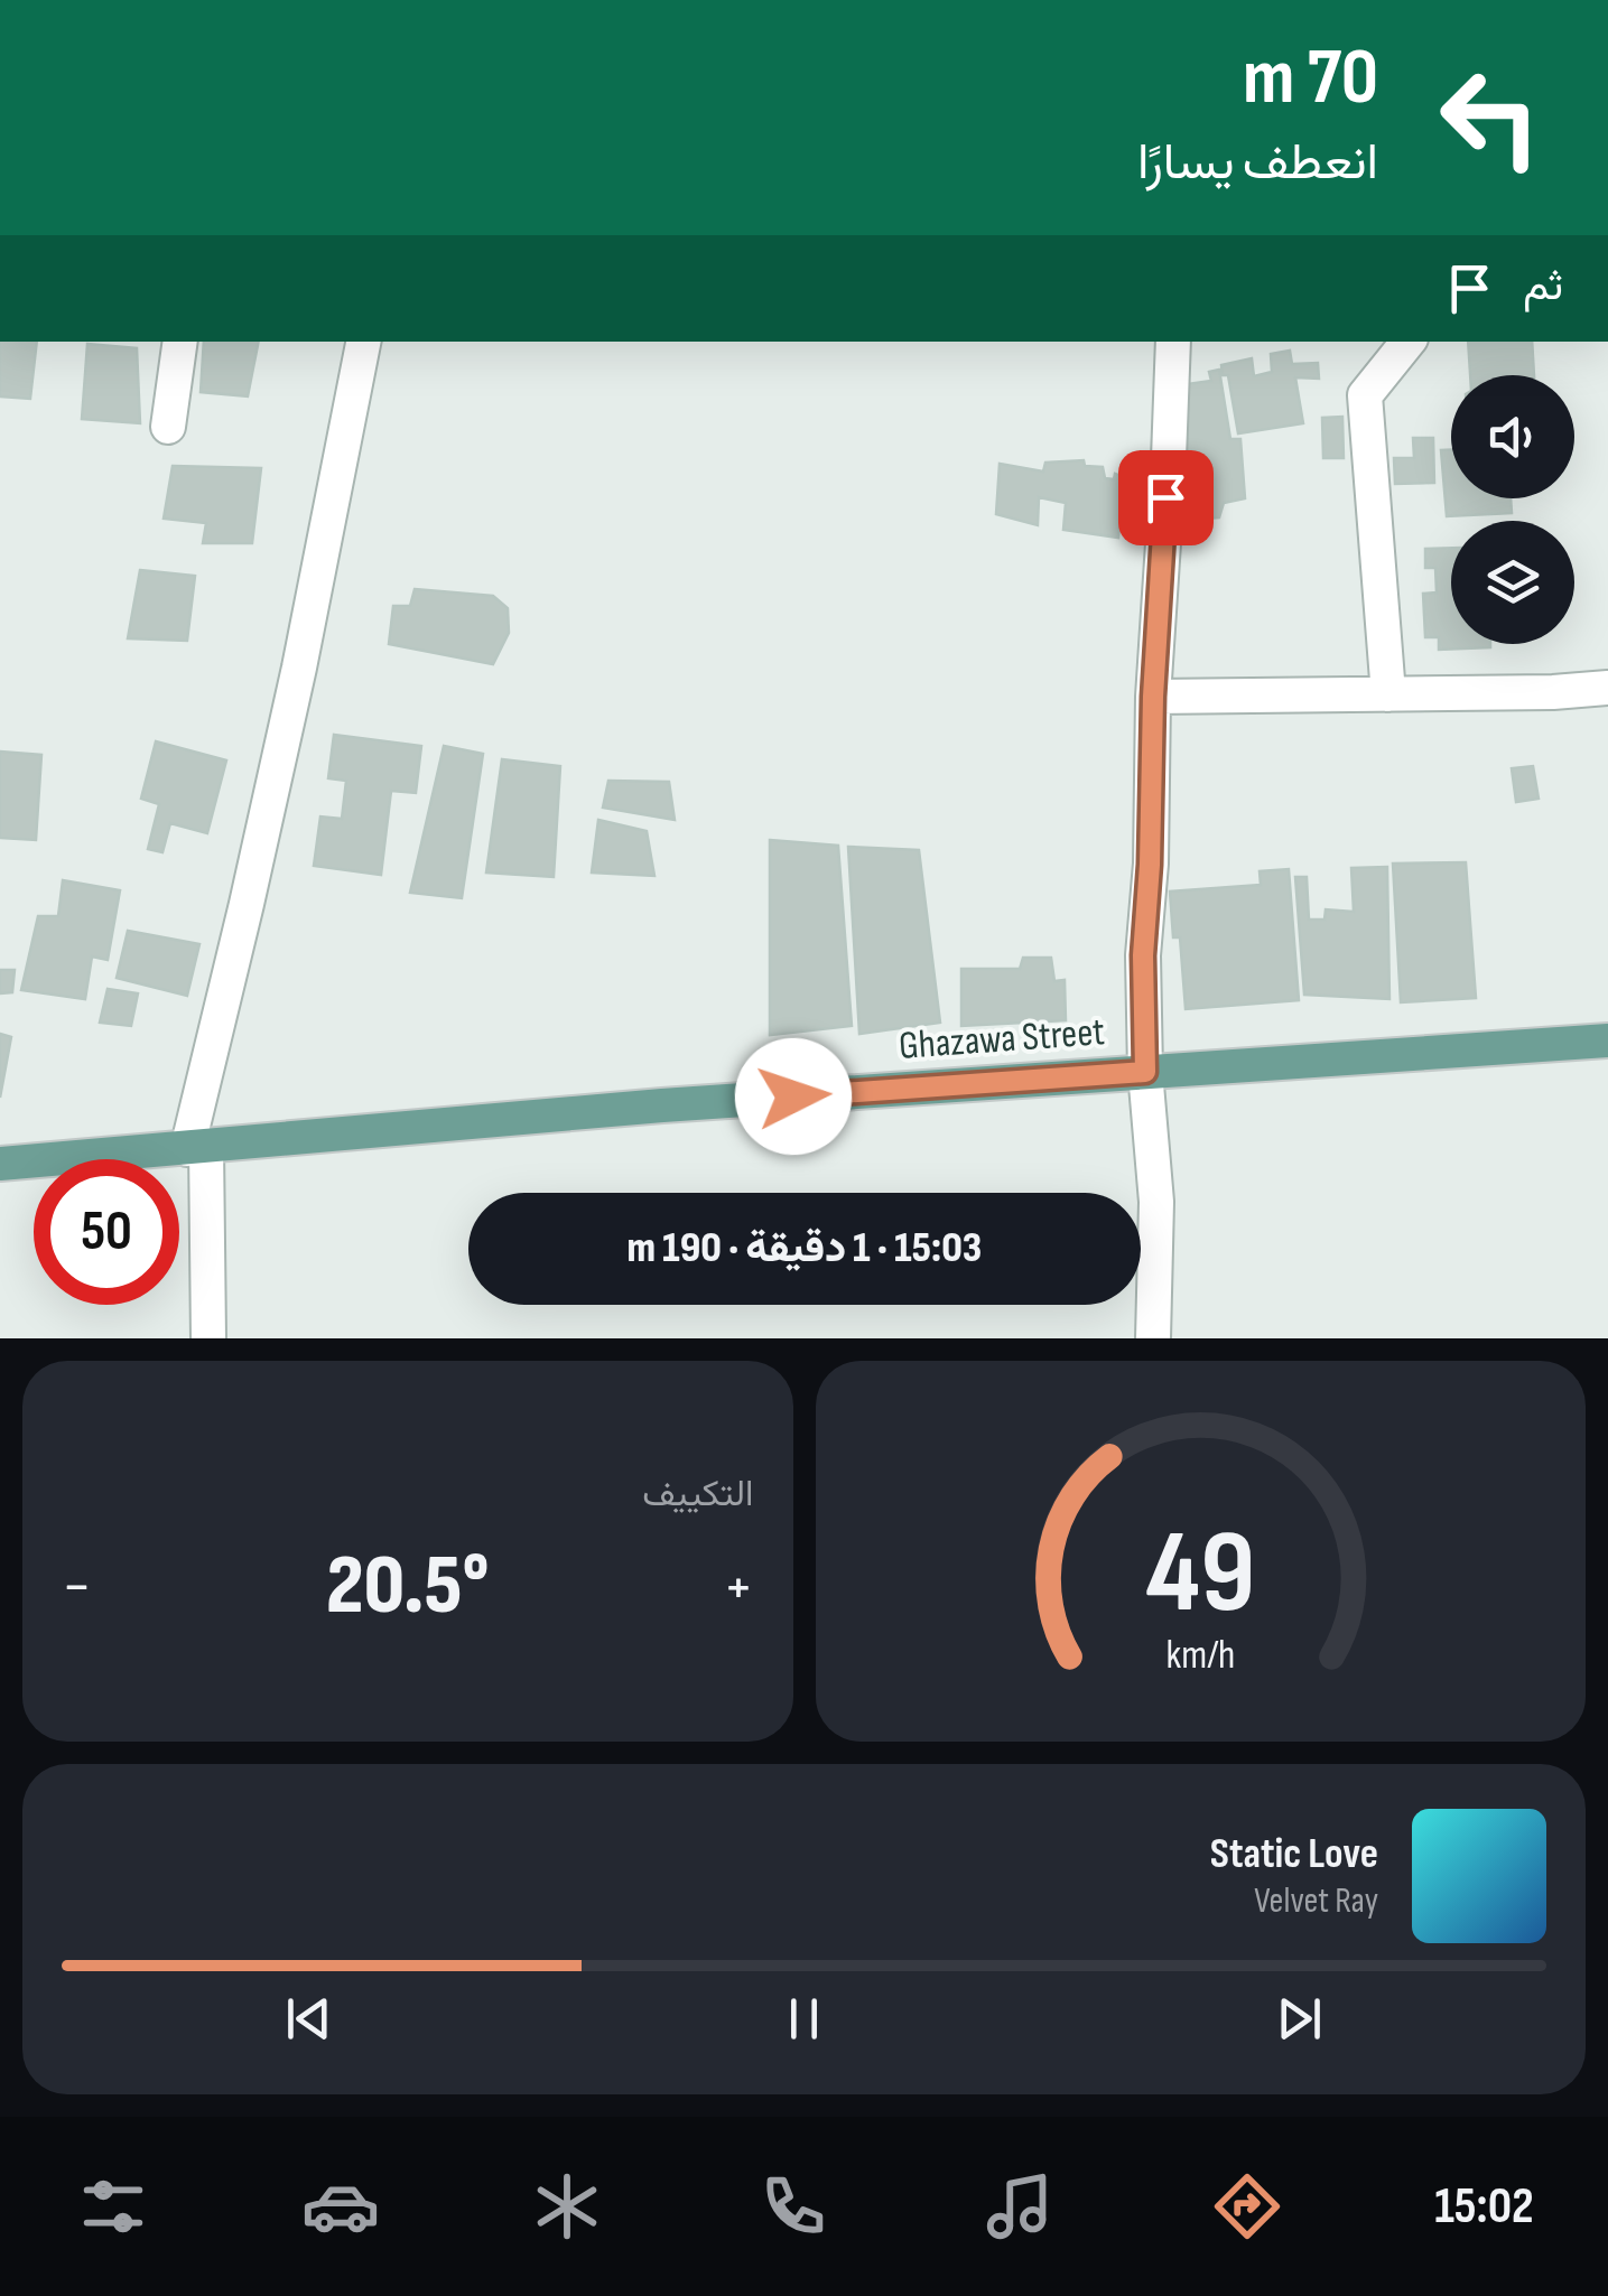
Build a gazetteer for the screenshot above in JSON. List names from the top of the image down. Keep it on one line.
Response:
{"streets":{"main road":["Ghazawa Street"]},"page":{"turn":["70 m","انعطف يسارًا"],"then":"ثم","limit":"50","trip":"15:03 · 1 دقيقة · 190 m","tile":"التكييف","heat":["−","20.5°","+"],"song":["Static Love","Velvet Ray"],"tabs":"15:02","gauge":["49","km/h"]}}
